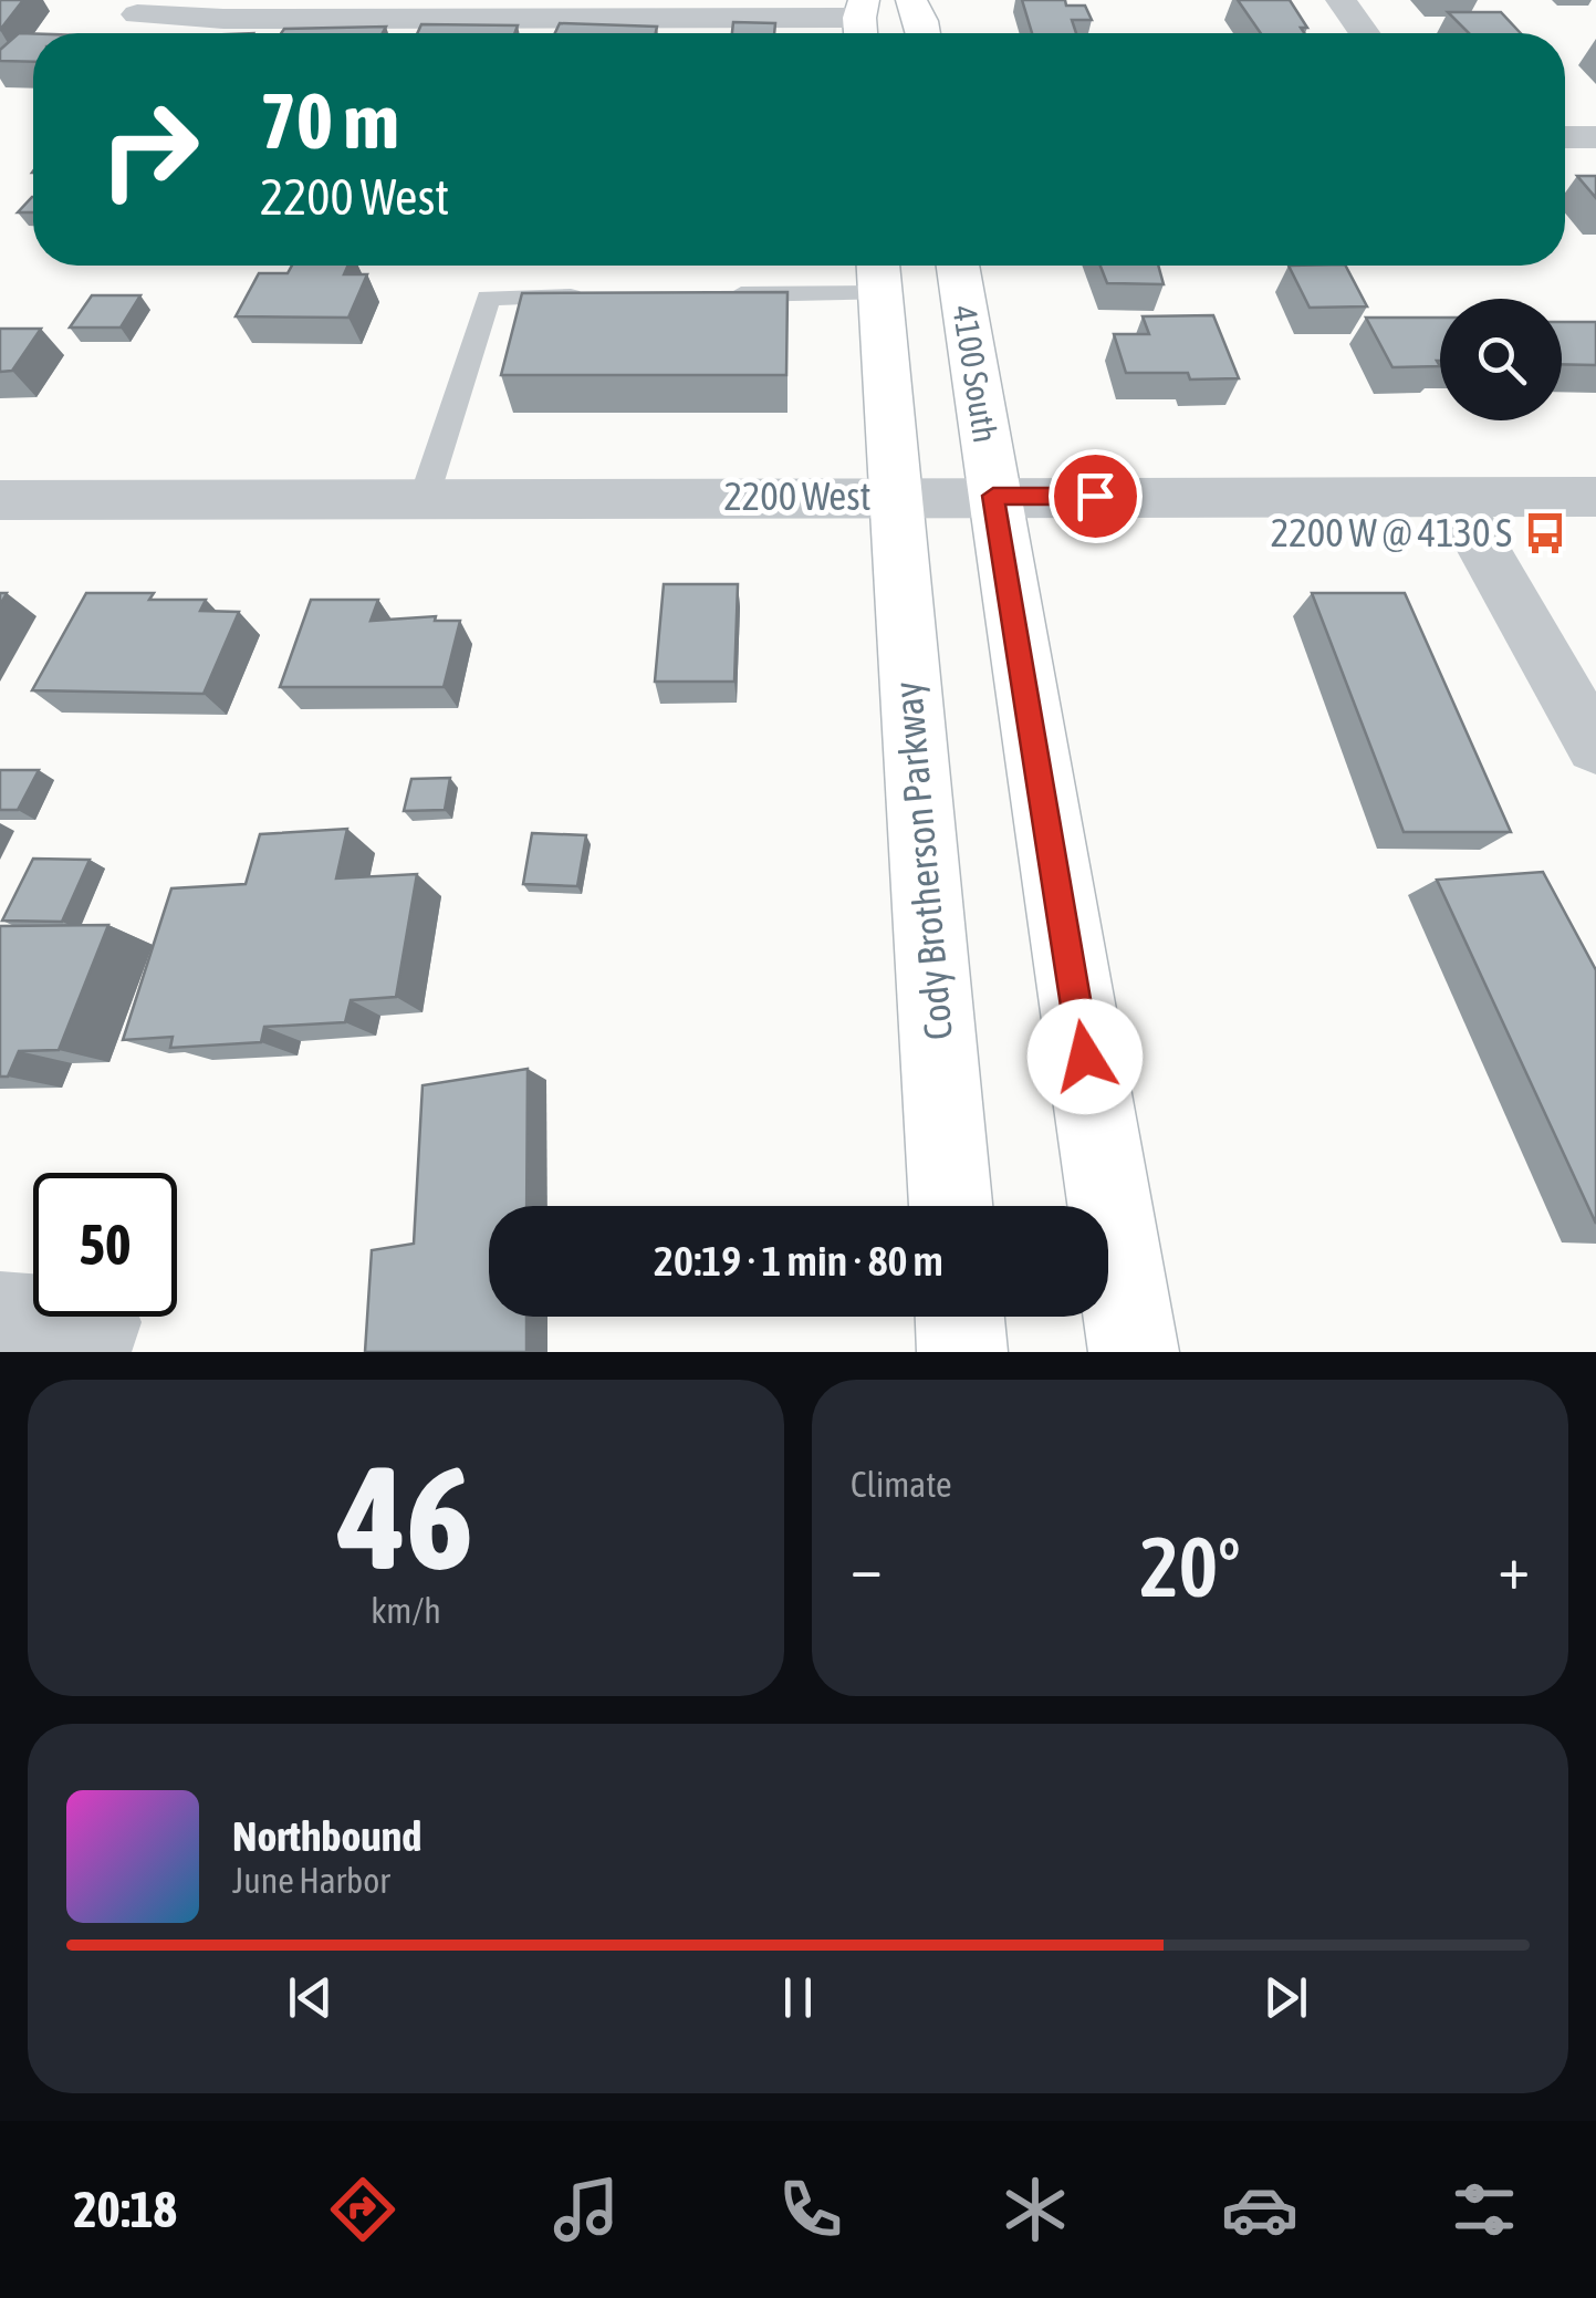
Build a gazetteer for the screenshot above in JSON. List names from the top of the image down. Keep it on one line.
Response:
{"streets":{"main road":["4100 South","Cody Brotherson Parkway"],"street":["2200 West"]},"crossings":[["4100 South","2200 West"],["2200 West","Cody Brotherson Parkway"]],"places":{"bus stop":["2200 W @ 4130 S"]},"page":{"turn":["70 m","2200 West"],"limit":"50","trip":"20:19 · 1 min · 80 m","tile":[["46","km/h"],"Climate"],"heat":["−","20°","+"],"song":["Northbound","June Harbor"],"tabs":"20:18"}}
